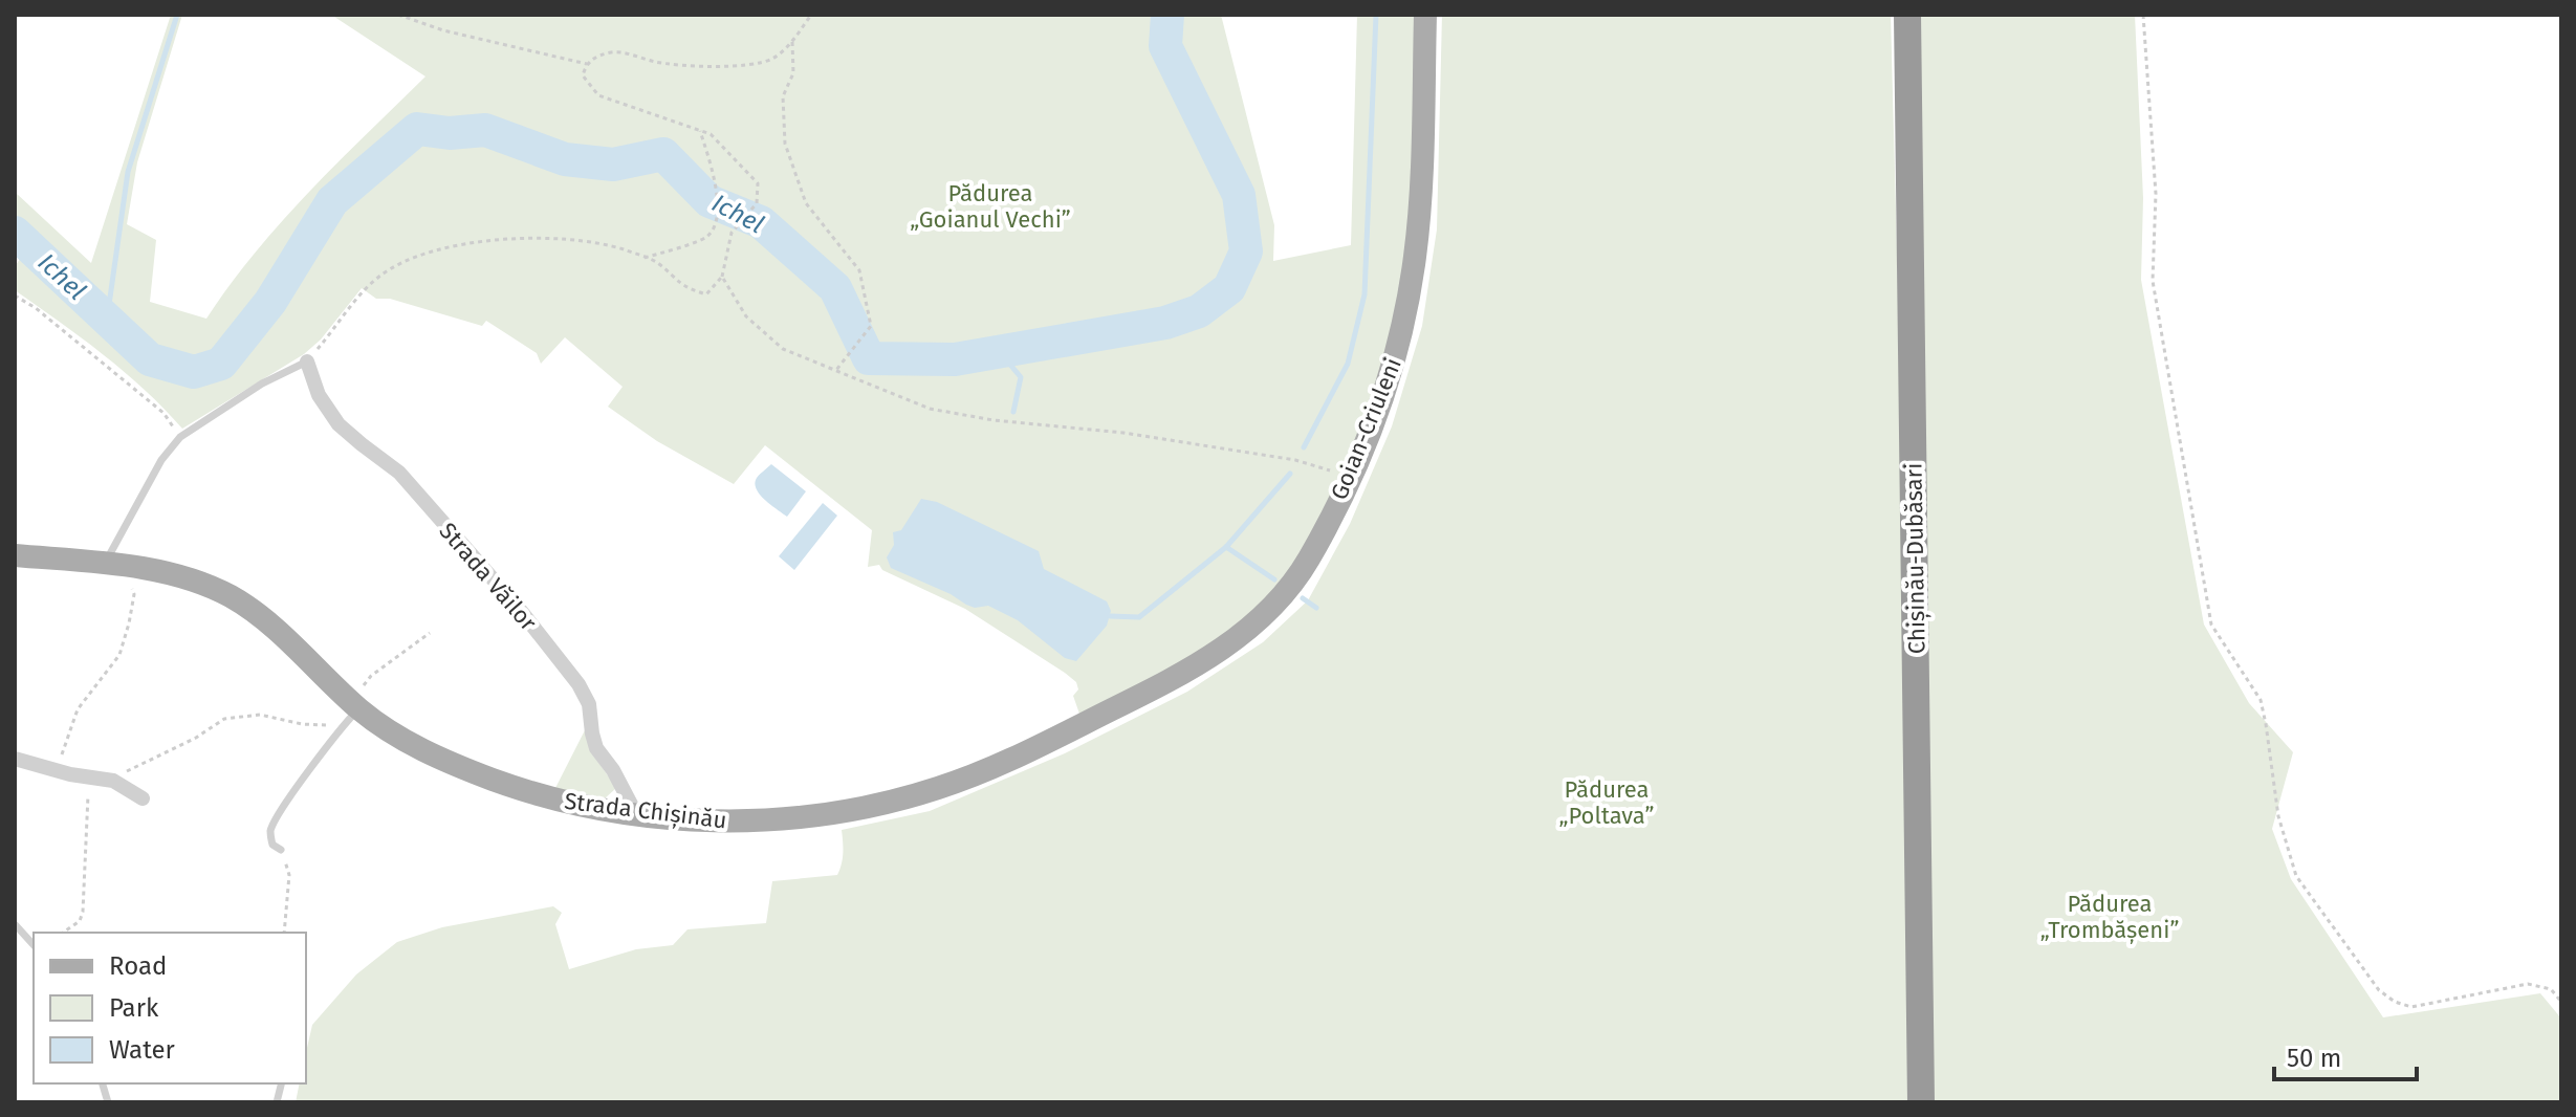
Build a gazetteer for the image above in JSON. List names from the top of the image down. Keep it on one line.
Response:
{"streets":{"highway":["Chișinău-Dubăsari"],"main road":["Goian-Criuleni","Strada Chișinău"],"street":["Strada Văilor"]},"crossings":[["Goian-Criuleni","Strada Chișinău"],["Strada Văilor","Strada Chișinău"]],"water":["Ichel"],"parks":["Pădurea „Goianul Vechi”","Pădurea „Poltava”","Pădurea „Trombășeni”"],"legend":["Road","Park","Water"],"scale_bar":"50 m"}
